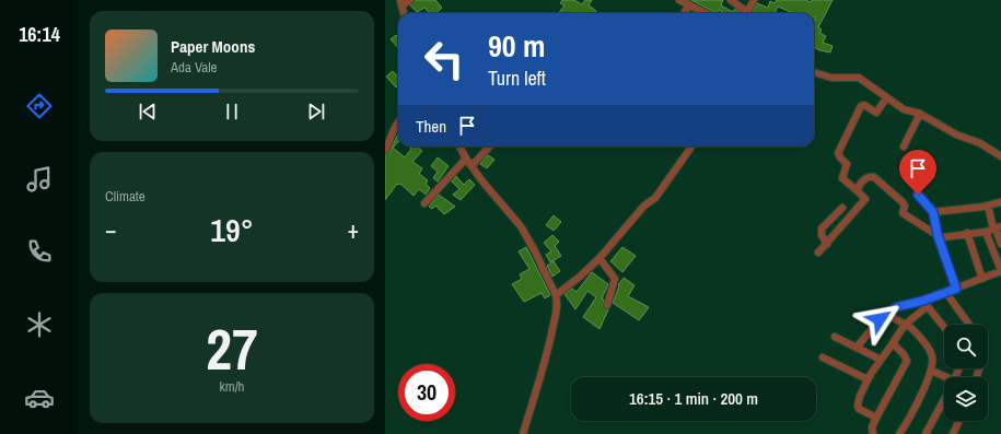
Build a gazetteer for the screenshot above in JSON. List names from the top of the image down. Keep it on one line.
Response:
{"page":{"tabs":"16:14","turn":["90 m","Turn left"],"song":["Paper Moons","Ada Vale"],"then":"Then","tile":["Climate",["27","km/h"]],"heat":["−","19°","+"],"limit":"30","trip":"16:15 · 1 min · 200 m"}}
